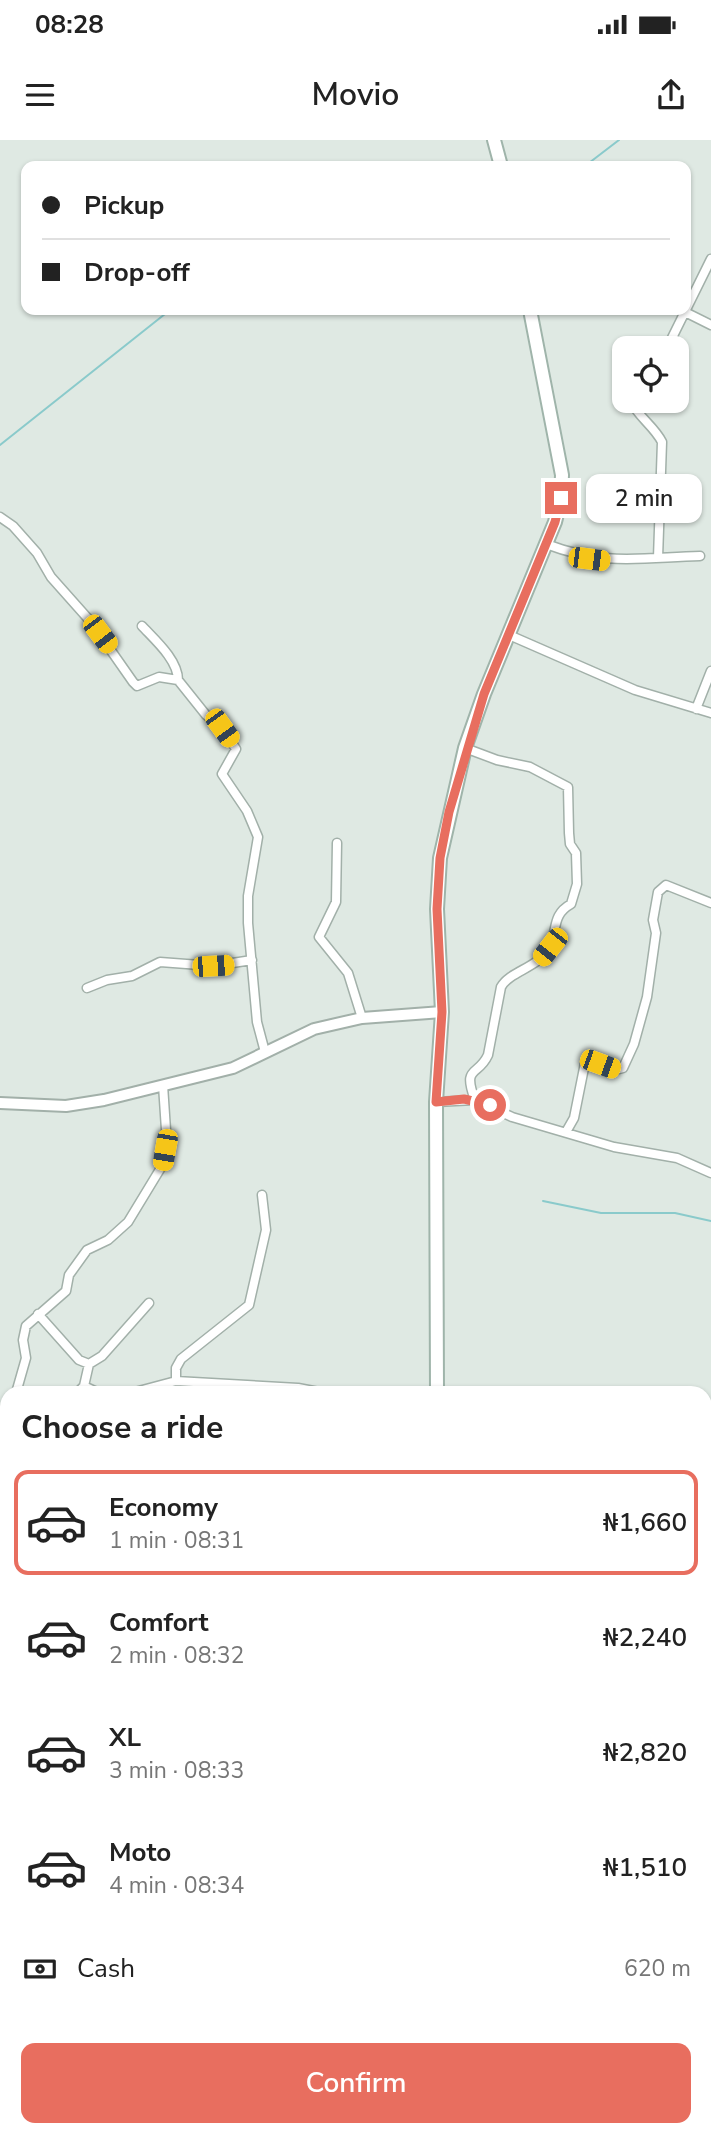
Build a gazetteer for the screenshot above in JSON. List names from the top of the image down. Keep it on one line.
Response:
{"page":{"status":"08:28","header":"Movio","banner":["Pickup","Drop-off"],"bubble":"2 min","heading":"Choose a ride","list":[{"name":"Economy","note":"1 min · 08:31","value":"₦1,660"},{"name":"Comfort","note":"2 min · 08:32","value":"₦2,240"},{"name":"XL","note":"3 min · 08:33","value":"₦2,820"},{"name":"Moto","note":"4 min · 08:34","value":"₦1,510"}],"pay":["Cash","620 m"],"buttons":"Confirm"}}
